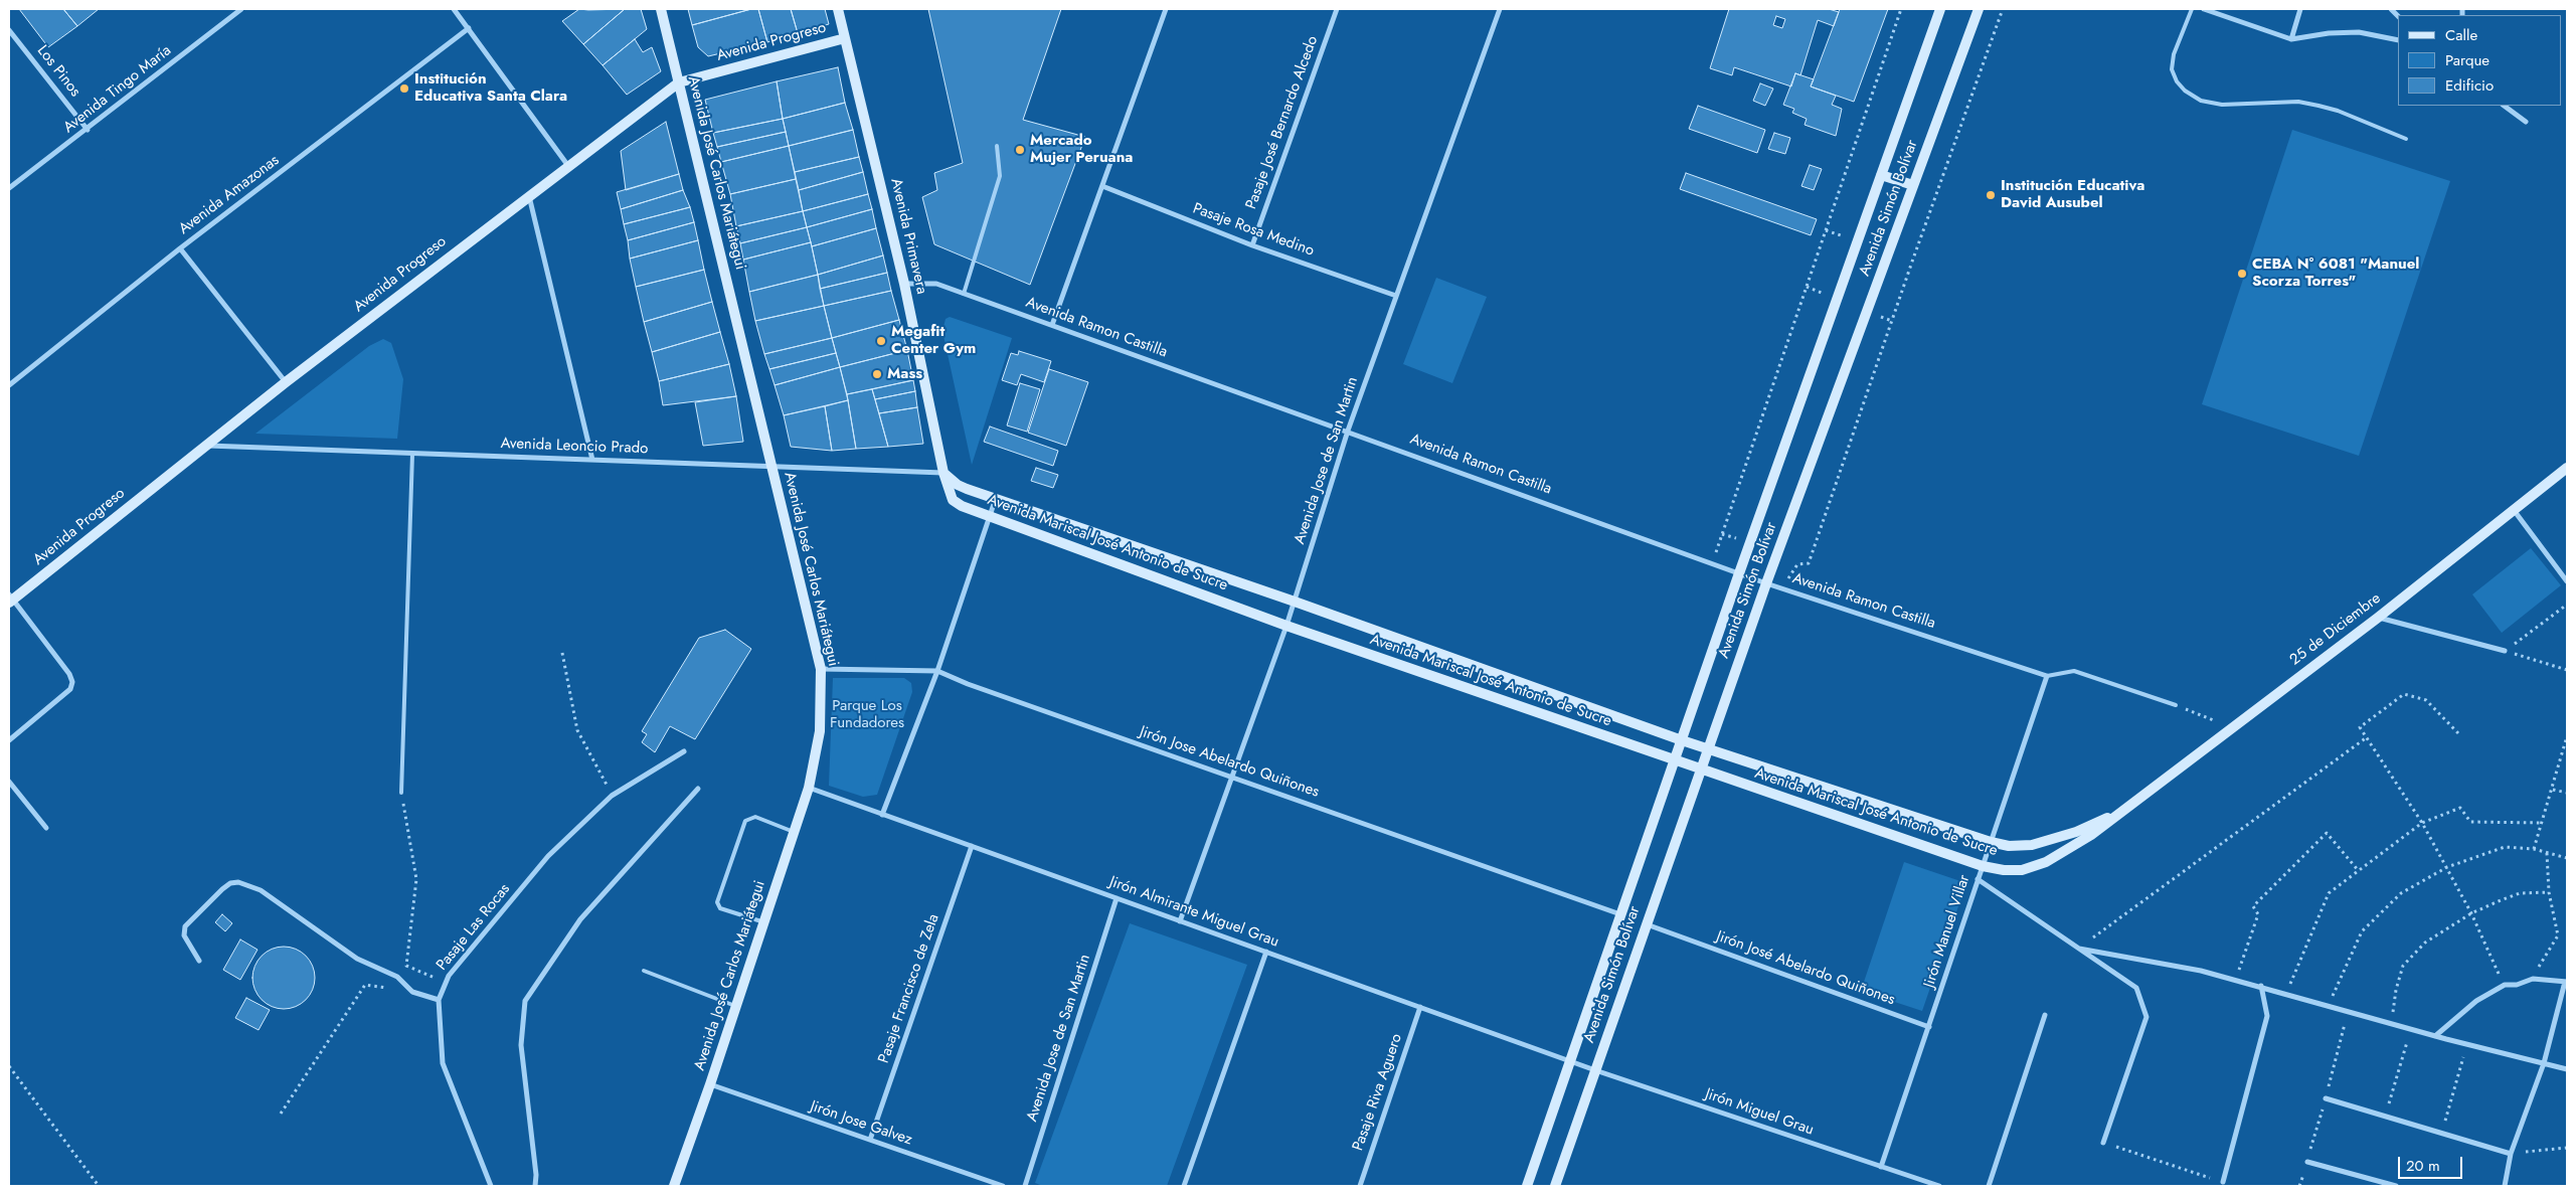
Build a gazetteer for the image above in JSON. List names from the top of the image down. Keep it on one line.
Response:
{"streets":{"street":["Avenida Progreso","Los Pinos","Avenida Tingo María","Pasaje José Bernardo Alcedo","Avenida José Carlos Mariátegui","Avenida Amazonas","Avenida Simón Bolívar","Pasaje Rosa Medino","Avenida Primavera","Avenida Ramon Castilla","Avenida Leoncio Prado","Avenida Jose de San Martin","Avenida Mariscal José Antonio de Sucre","25 de Diciembre","Jirón Jose Abelardo Quiñones","Jirón Almirante Miguel Grau","Pasaje Las Rocas","Jirón Manuel Villar","Jirón José Abelardo Quiñones","Pasaje Francisco de Zela","Pasaje Riva Aguero","Jirón Miguel Grau","Jirón Jose Galvez"]},"crossings":[["Avenida Progreso","Avenida José Carlos Mariátegui"],["Avenida Progreso","Avenida Primavera"],["Avenida Progreso","Avenida Leoncio Prado"],["Los Pinos","Avenida Tingo María"],["Pasaje José Bernardo Alcedo","Pasaje Rosa Medino"],["Avenida José Carlos Mariátegui","Avenida Leoncio Prado"],["Avenida José Carlos Mariátegui","Jirón Jose Abelardo Quiñones"],["Avenida José Carlos Mariátegui","Jirón Almirante Miguel Grau"],["Avenida José Carlos Mariátegui","Jirón Jose Galvez"],["Avenida Simón Bolívar","Avenida Ramon Castilla"],["Avenida Simón Bolívar","Avenida Mariscal José Antonio de Sucre"],["Avenida Simón Bolívar","Jirón Jose Abelardo Quiñones"],["Avenida Simón Bolívar","Jirón Almirante Miguel Grau"],["Avenida Simón Bolívar","Jirón José Abelardo Quiñones"],["Avenida Simón Bolívar","Jirón Miguel Grau"],["Pasaje Rosa Medino","Avenida Jose de San Martin"],["Avenida Primavera","Avenida Ramon Castilla"],["Avenida Primavera","Avenida Leoncio Prado"],["Avenida Primavera","Avenida Mariscal José Antonio de Sucre"],["Avenida Ramon Castilla","Avenida Jose de San Martin"],["Avenida Ramon Castilla","Jirón Manuel Villar"],["Avenida Leoncio Prado","Avenida Mariscal José Antonio de Sucre"],["Avenida Jose de San Martin","Avenida Mariscal José Antonio de Sucre"],["Avenida Jose de San Martin","Jirón Jose Abelardo Quiñones"],["Avenida Jose de San Martin","Jirón Almirante Miguel Grau"],["Avenida Mariscal José Antonio de Sucre","25 de Diciembre"],["Avenida Mariscal José Antonio de Sucre","Jirón Manuel Villar"],["Jirón Almirante Miguel Grau","Pasaje Francisco de Zela"],["Jirón Almirante Miguel Grau","Pasaje Riva Aguero"],["Jirón Almirante Miguel Grau","Jirón Miguel Grau"],["Jirón Manuel Villar","Jirón José Abelardo Quiñones"],["Jirón Manuel Villar","Jirón Miguel Grau"],["Pasaje Francisco de Zela","Jirón Jose Galvez"]],"parks":["Parque Los Fundadores"],"places":["Institución Educativa Santa Clara","Mercado Mujer Peruana","Institución Educativa David Ausubel","CEBA N° 6081 \"Manuel Scorza Torres\"","Megafit Center Gym","Mass"],"legend":["Calle","Parque","Edificio"],"scale_bar":"20 m"}
